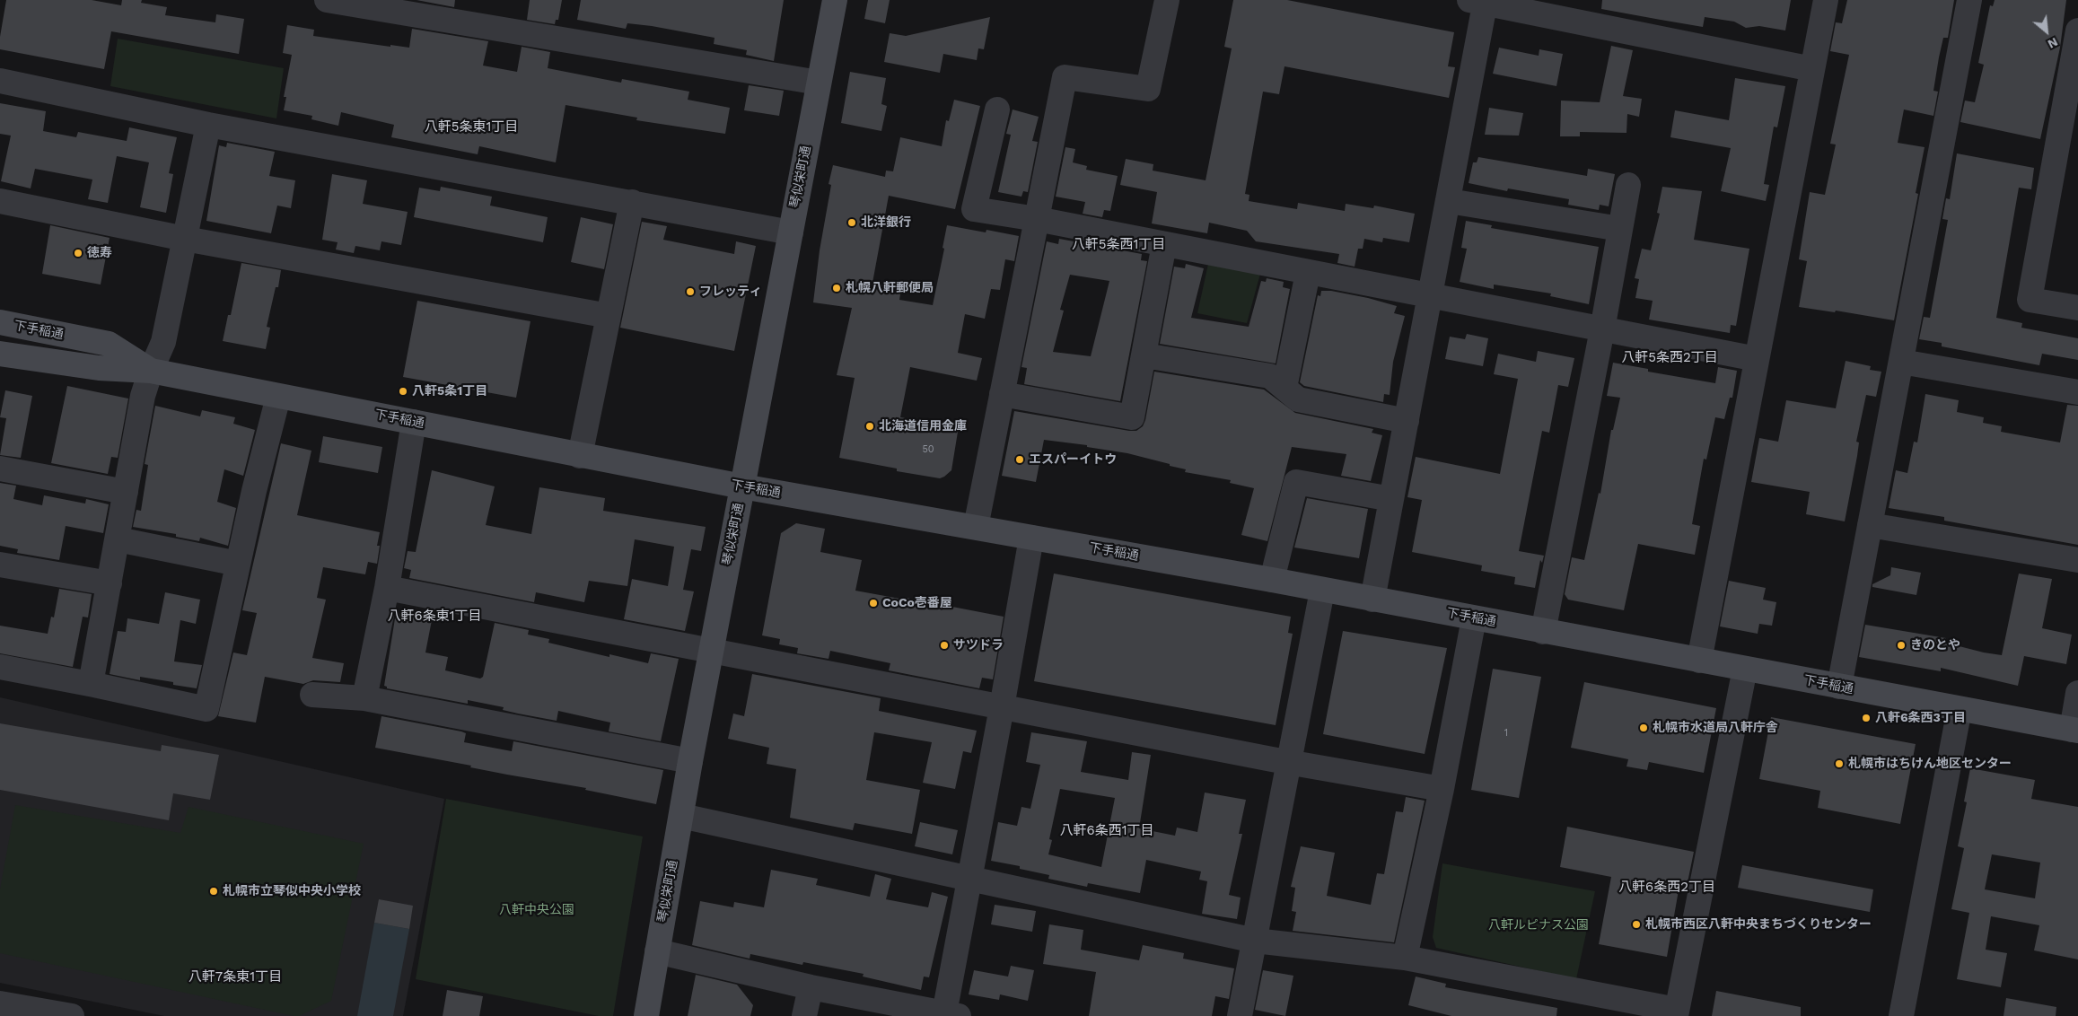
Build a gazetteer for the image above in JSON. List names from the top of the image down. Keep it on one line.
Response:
{"streets":{"main road":["琴似栄町通","下手稲通"]},"crossings":[["琴似栄町通","下手稲通"]],"districts":["八軒5条東1丁目","八軒5条西1丁目","八軒5条西2丁目","八軒6条東1丁目","八軒6条西1丁目","八軒6条西2丁目","八軒7条東1丁目"],"parks":["八軒中央公園","八軒ルピナス公園"],"places":["北洋銀行","徳寿","札幌八軒郵便局","フレッティ","八軒5条1丁目","北海道信用金庫","エスパーイトウ","CoCo壱番屋","サツドラ","きのとや","八軒6条西3丁目","札幌市水道局八軒庁舎","札幌市はちけん地区センター","札幌市立琴似中央小学校","札幌市西区八軒中央まちづくりセンター"],"house_numbers":["50","1"],"north":"bottom right"}
